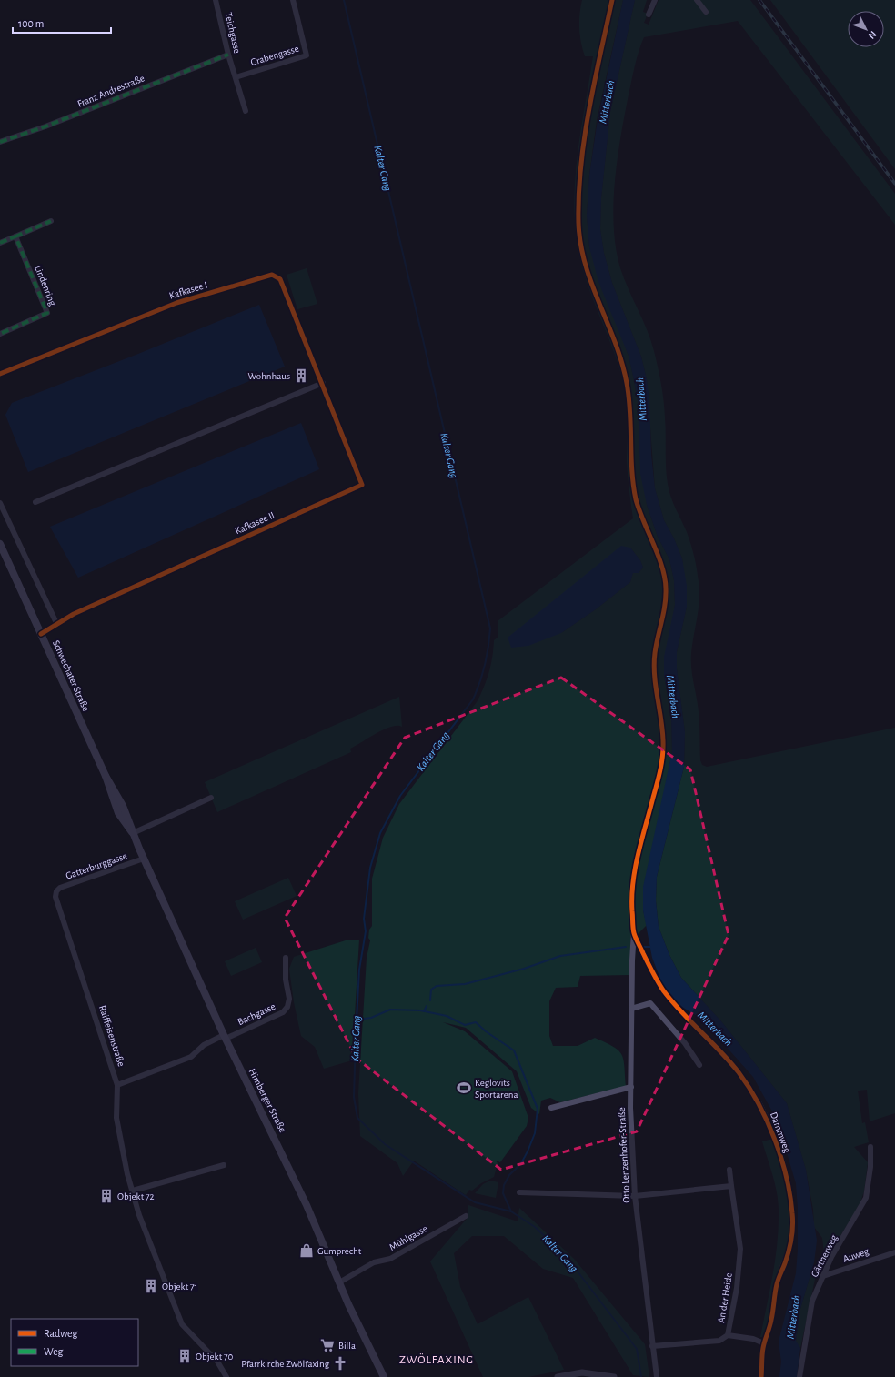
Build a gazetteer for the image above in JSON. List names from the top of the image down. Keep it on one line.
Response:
{"streets":{"main road":["Schwechater Straße","Himberger Straße"],"street":["Teichgasse","Grabengasse","Franz Andrestraße","Lindenring","Kafkasee I","Kafkasee II","Gatterburggasse","Bachgasse","Raiffeisenstraße","Dammweg","Otto Lenzenhofer-Straße","Mühlgasse","Auweg","Gärtnerweg","An der Heide"]},"crossings":[["Teichgasse","Grabengasse"],["Teichgasse","Franz Andrestraße"],["Kafkasee I","Kafkasee II"],["Schwechater Straße","Himberger Straße"],["Gatterburggasse","Raiffeisenstraße"],["Gatterburggasse","Himberger Straße"],["Bachgasse","Raiffeisenstraße"],["Bachgasse","Himberger Straße"],["Himberger Straße","Mühlgasse"],["Otto Lenzenhofer-Straße","An der Heide"],["Auweg","Gärtnerweg"]],"districts":["ZWÖLFAXING"],"water":["Mitterbach","Kalter Gang"],"places":{"building":["Wohnhaus","Objekt 72","Objekt 71","Objekt 70"],"sports":["Keglovits Sportarena"],"shop":["Gumprecht"],"supermarket":["Billa"],"church":["Pfarrkirche Zwölfaxing"]},"legend":["Radweg","Weg"],"scale_bar":"100 m","north":"bottom right"}
